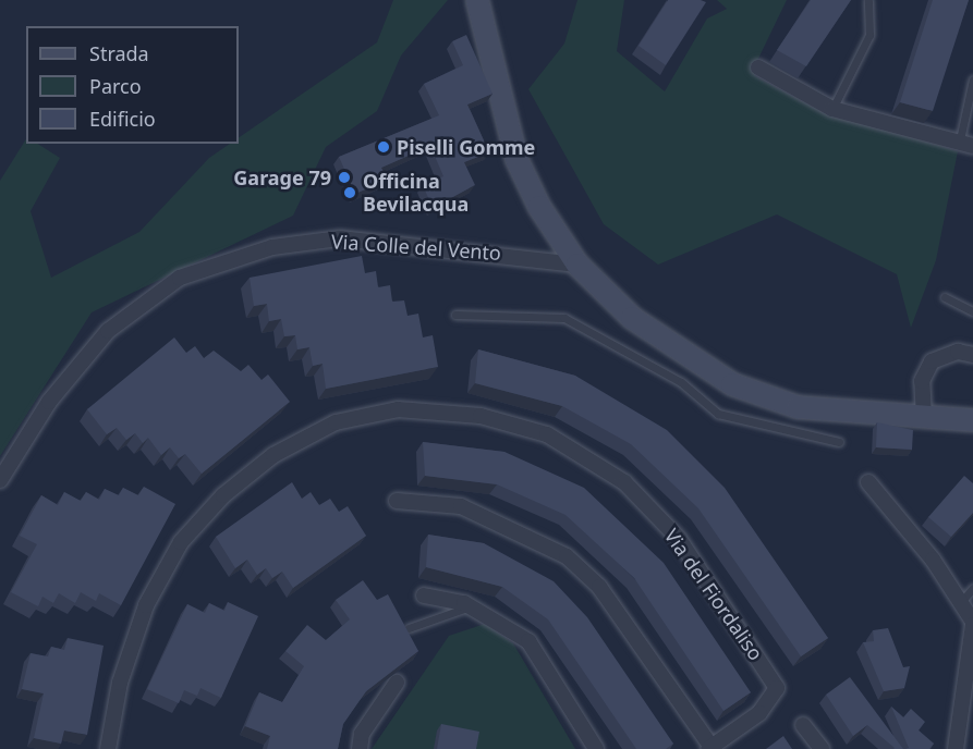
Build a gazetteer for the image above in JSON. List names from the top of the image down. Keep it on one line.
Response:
{"streets":{"street":["Via Colle del Vento","Via del Fiordaliso"]},"places":["Piselli Gomme","Garage 79","Officina Bevilacqua"],"legend":["Strada","Parco","Edificio"]}
